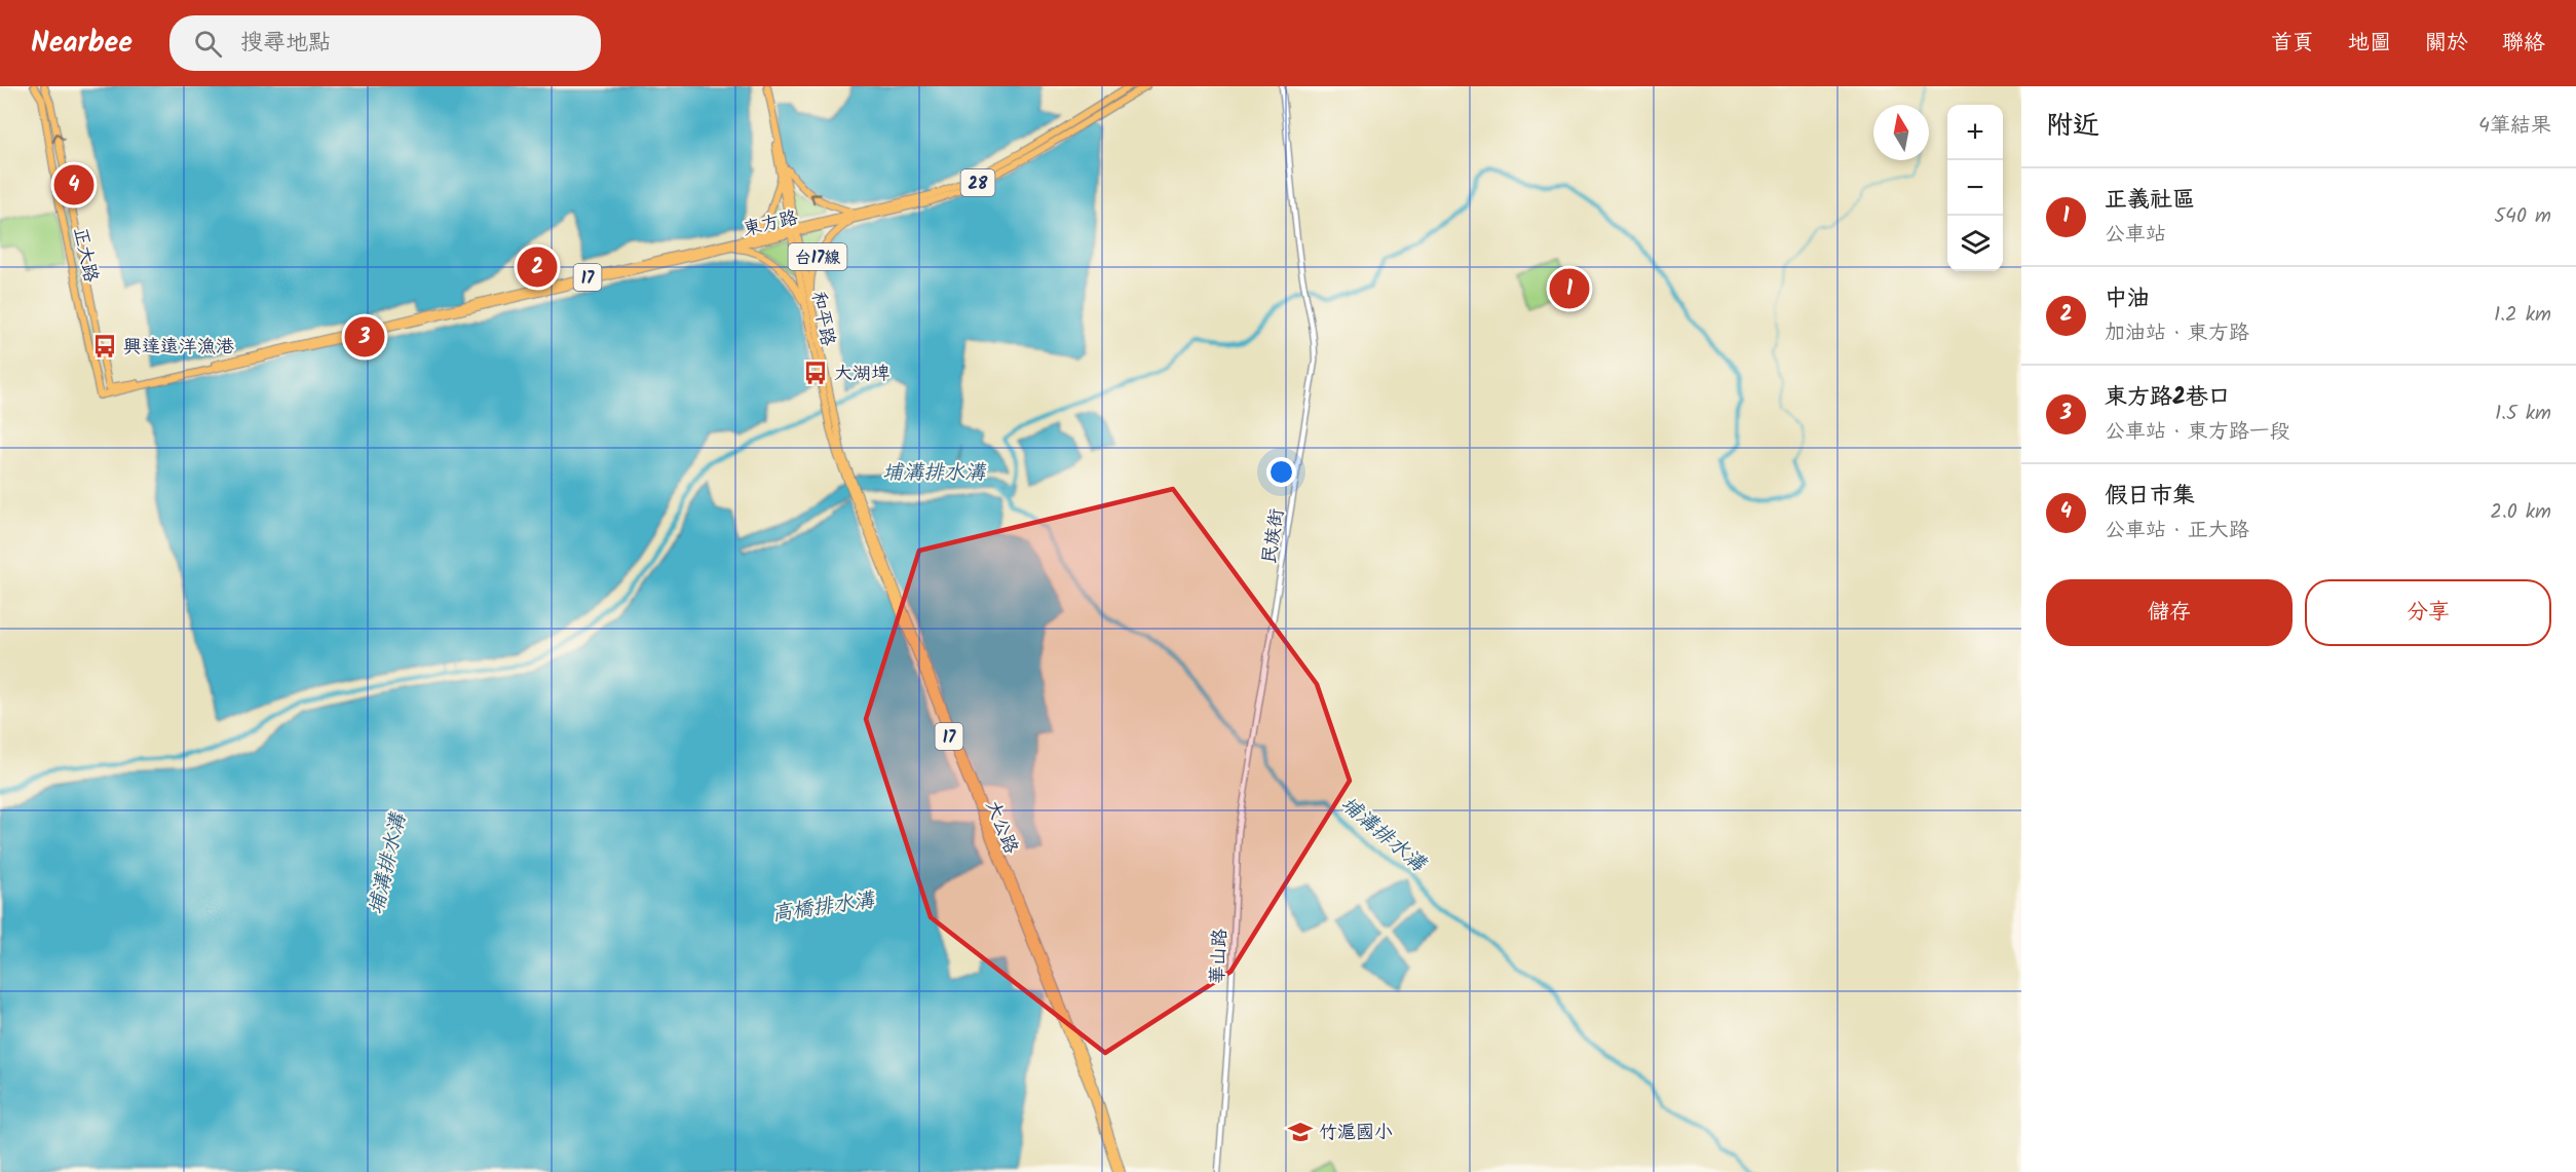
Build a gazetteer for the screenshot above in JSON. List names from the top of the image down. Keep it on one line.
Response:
{"streets":{"main road":["28","東方路","正大路","台17線","17","和平路","大公路"],"street":["民族街","華山路"]},"crossings":[["東方路","正大路"],["東方路","台17線"],["東方路","和平路"],["台17線","和平路"],["和平路","大公路"],["民族街","華山路"]],"water":["埔溝排水溝","高橋排水溝"],"places":{"bus stop":["興達遠洋漁港","大湖埤"],"school or university":["竹滬國小"]},"north":"top","page":{"header":"Nearbee","search":"搜尋地點","nav":["首頁","地圖","關於","聯絡"],"heading":["附近","4筆結果"],"map_buttons":["+","−"],"pins":["4","2","1","3"],"list":[{"mark":"1","name":"正義社區","note":"公車站","value":"540 m"},{"mark":"2","name":"中油","note":"加油站 · 東方路","value":"1.2 km"},{"mark":"3","name":"東方路2巷口","note":"公車站 · 東方路一段","value":"1.5 km"},{"mark":"4","name":"假日市集","note":"公車站 · 正大路","value":"2.0 km"}],"buttons":["儲存","分享"]}}
